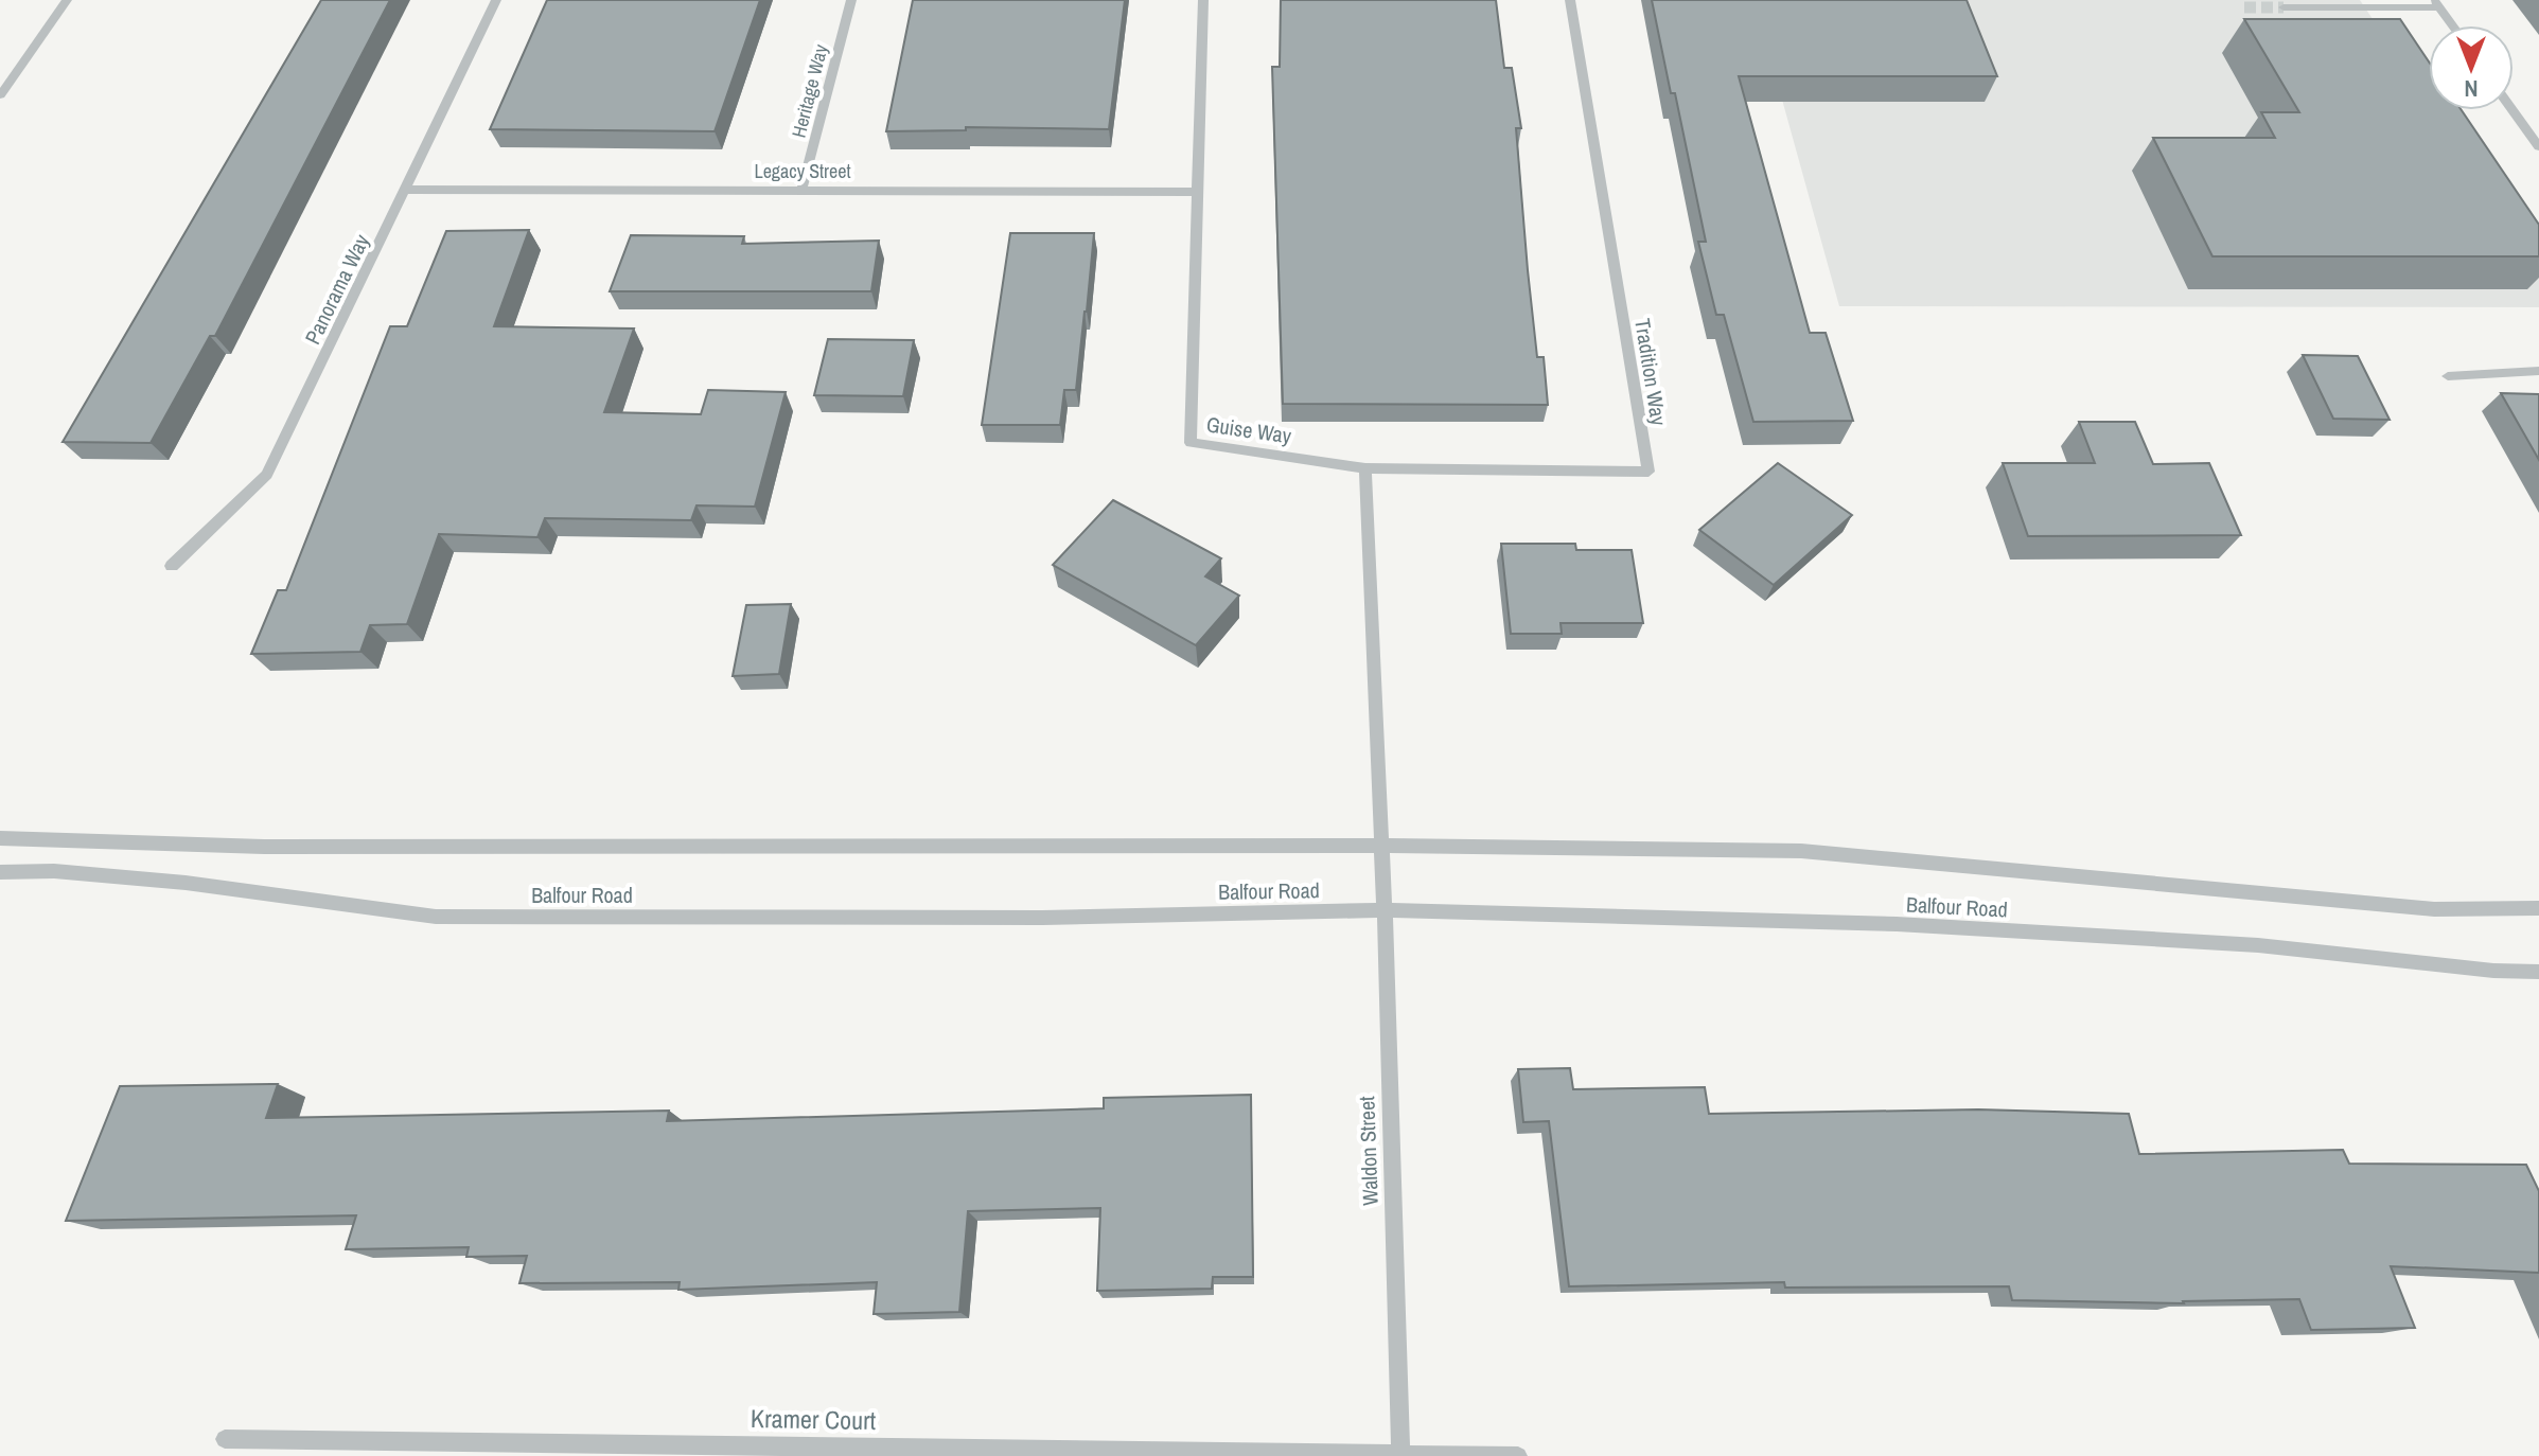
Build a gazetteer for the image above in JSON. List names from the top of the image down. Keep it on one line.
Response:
{"streets":{"street":["Heritage Way","Legacy Street","Panorama Way","Tradition Way","Guise Way","Balfour Road","Waldon Street","Kramer Court"]},"crossings":[["Heritage Way","Legacy Street"],["Legacy Street","Panorama Way"],["Legacy Street","Guise Way"],["Tradition Way","Guise Way"],["Balfour Road","Waldon Street"],["Waldon Street","Kramer Court"]],"north":"bottom"}
